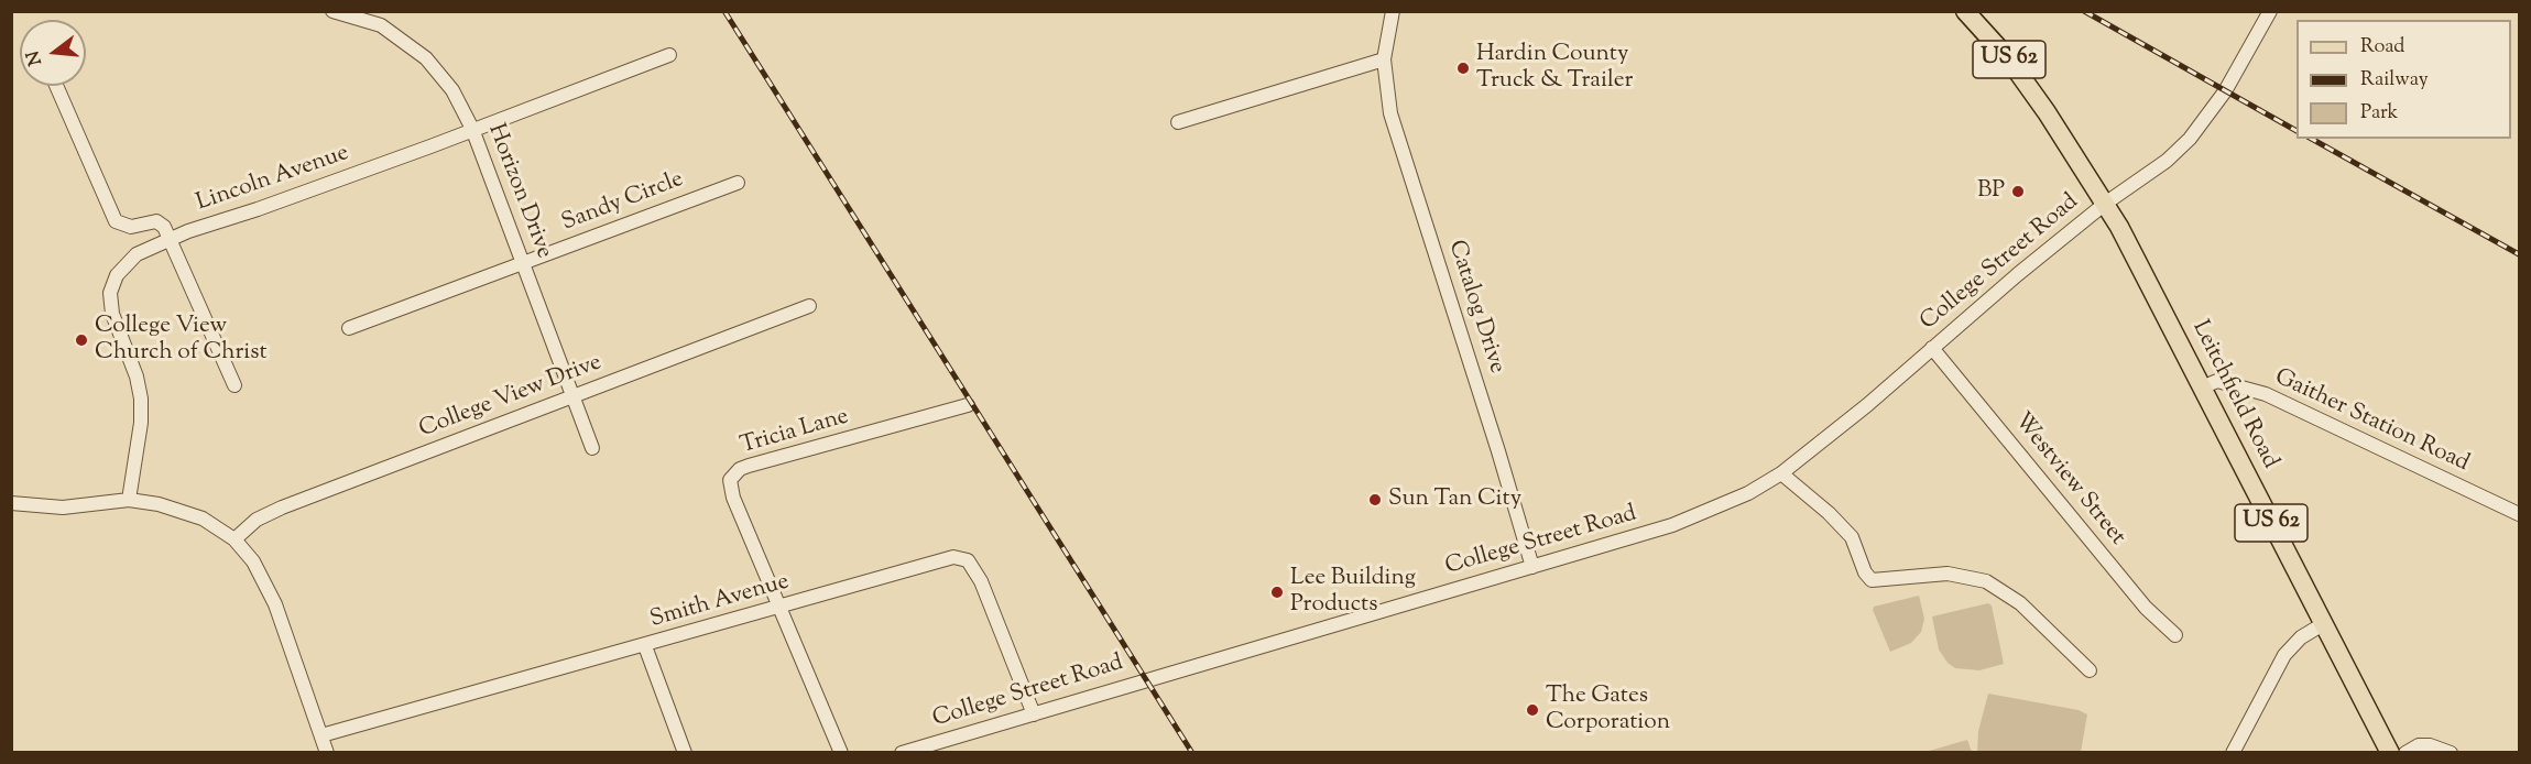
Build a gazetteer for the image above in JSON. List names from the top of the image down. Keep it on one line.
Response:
{"streets":{"main road":["US 62","Leitchfield Road"],"street":["Lincoln Avenue","Horizon Drive","Sandy Circle","College Street Road","Catalog Drive","College View Drive","Gaither Station Road","Tricia Lane","Westview Street","Smith Avenue"]},"crossings":[["US 62","College Street Road"],["US 62","Leitchfield Road"],["Lincoln Avenue","Horizon Drive"],["Horizon Drive","Sandy Circle"],["Horizon Drive","College View Drive"],["College Street Road","Catalog Drive"],["College Street Road","Leitchfield Road"],["College Street Road","Westview Street"],["College Street Road","Smith Avenue"],["Leitchfield Road","Gaither Station Road"],["Tricia Lane","Smith Avenue"]],"places":["Hardin County Truck & Trailer","BP","College View Church of Christ","Sun Tan City","Lee Building Products","The Gates Corporation"],"legend":["Road","Railway","Park"],"north":"left"}
